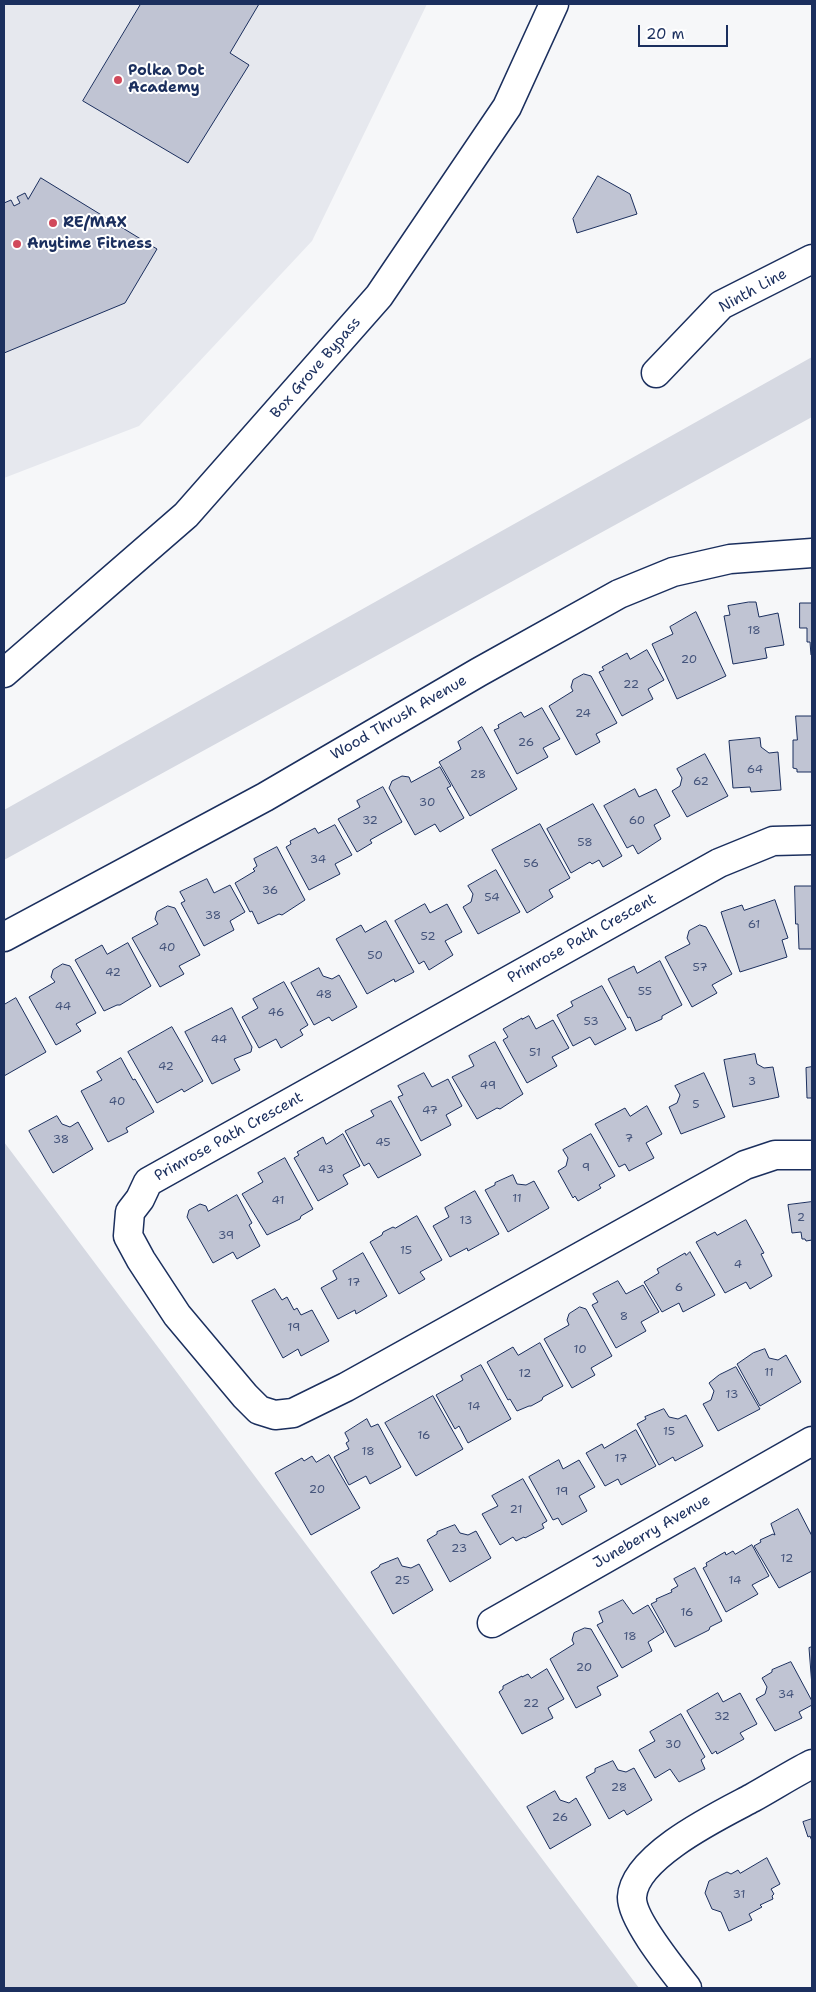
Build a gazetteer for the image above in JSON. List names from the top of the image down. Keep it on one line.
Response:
{"streets":{"street":["Ninth Line","Box Grove Bypass","Wood Thrush Avenue","Primrose Path Crescent","Juneberry Avenue"]},"places":["Polka Dot Academy","RE/MAX","Anytime Fitness"],"house_numbers":["18","20","22","24","26","64","28","62","30","32","60","58","34","56","36","54","38","61","52","40","50","57","42","55","48","44","46","53","44","51","42","3","49","40","5","47","7","38","45","9","43","11","41","2","13","39","15","4","17","6","8","19","10","11","12","13","14","15","16","18","17","20","19","21","23","12","25","14","16","18","20","34","22","32","30","28","26","31"],"scale_bar":"20 m"}
